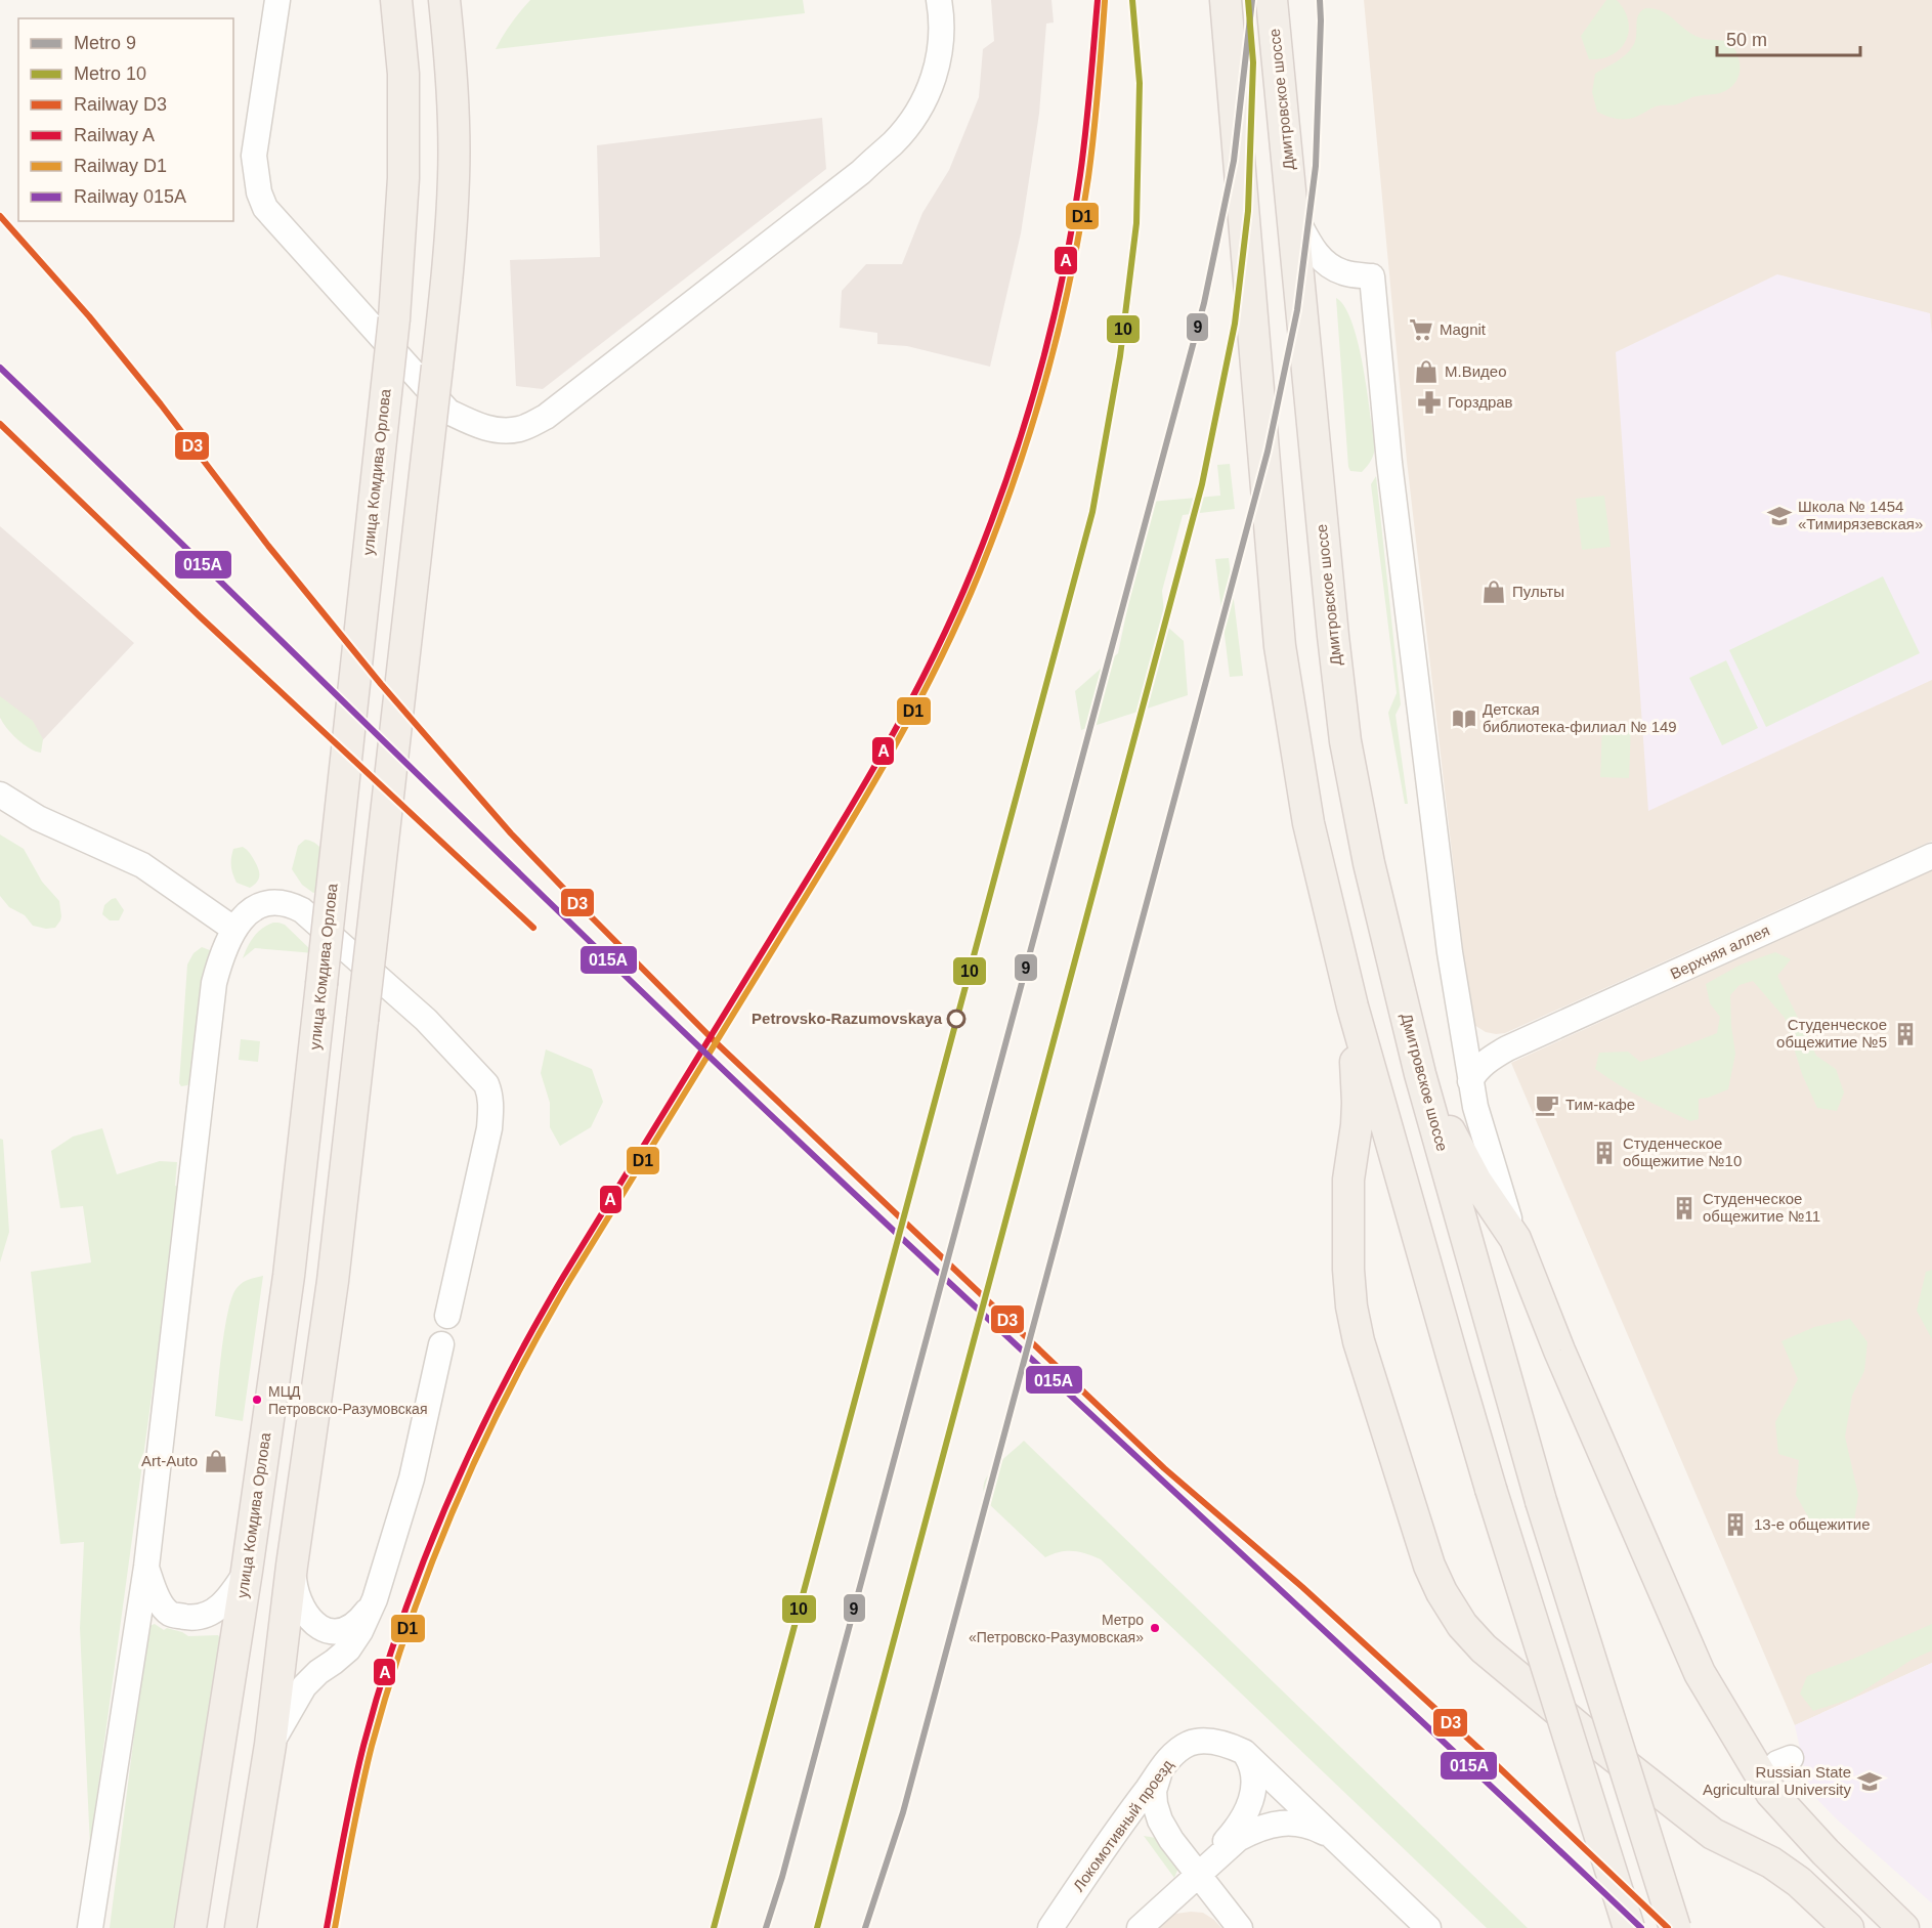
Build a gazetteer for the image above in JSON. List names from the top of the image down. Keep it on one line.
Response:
{"streets":{"main road":["Дмитровское шоссе","улица Комдива Орлова"],"street":["Верхняя аллея","Локомотивный проезд"]},"places":{"supermarket":["Magnit"],"shop":["М.Видео","Пульты","Art-Auto"],"pharmacy":["Горздрав"],"school or university":["Школа № 1454 «Тимирязевская»","Russian State Agricultural University"],"library":["Детская библиотека-филиал № 149"],"other":["Petrovsko-Razumovskaya","МЦД Петровско-Разумовская","Метро «Петровско-Разумовская»"],"building":["Студенческое общежитие №5","Студенческое общежитие №10","Студенческое общежитие №11","13-е общежитие"],"cafe":["Тим-кафе"]},"lines":["metro line 9","metro line 10","rail line A","rail line D1","rail line D3","rail line 015А"],"legend":["Metro 9","Metro 10","Railway D3","Railway A","Railway D1","Railway 015А"],"scale_bar":"50 m"}
